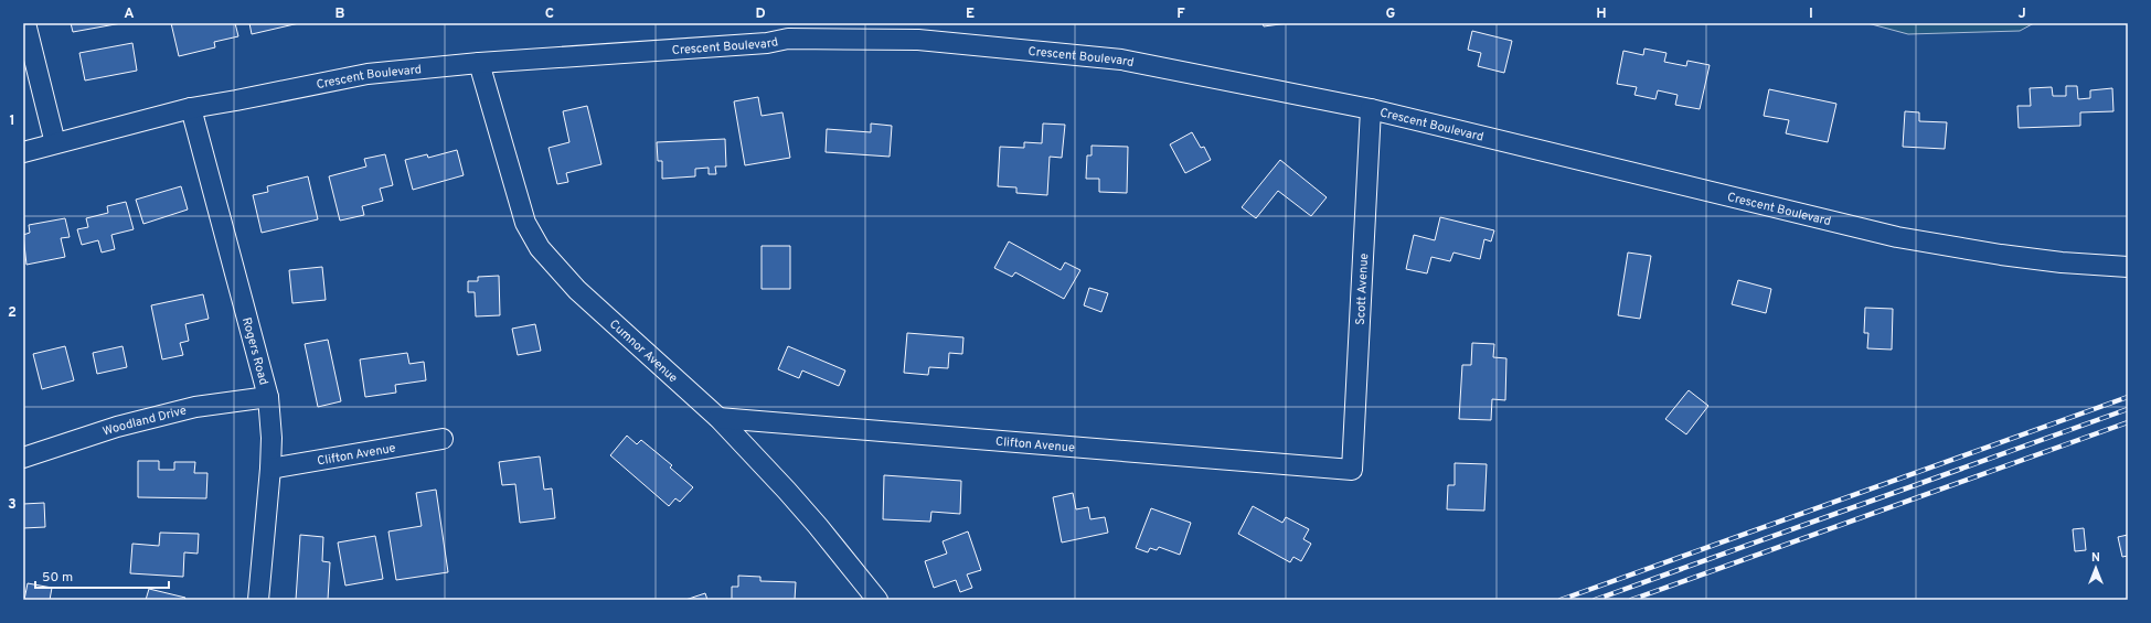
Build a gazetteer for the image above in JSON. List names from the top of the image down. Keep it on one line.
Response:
{"streets":{"street":["Crescent Boulevard","Scott Avenue","Cumnor Avenue","Rogers Road","Woodland Drive","Clifton Avenue"]},"crossings":[["Crescent Boulevard","Scott Avenue"],["Crescent Boulevard","Cumnor Avenue"],["Crescent Boulevard","Rogers Road"],["Scott Avenue","Clifton Avenue"],["Cumnor Avenue","Clifton Avenue"],["Rogers Road","Woodland Drive"],["Rogers Road","Clifton Avenue"]],"scale_bar":"50 m","north":"top","grid":{"columns":["A","B","C","D","E","F","G","H","I","J"],"rows":["1","2","3"]}}
